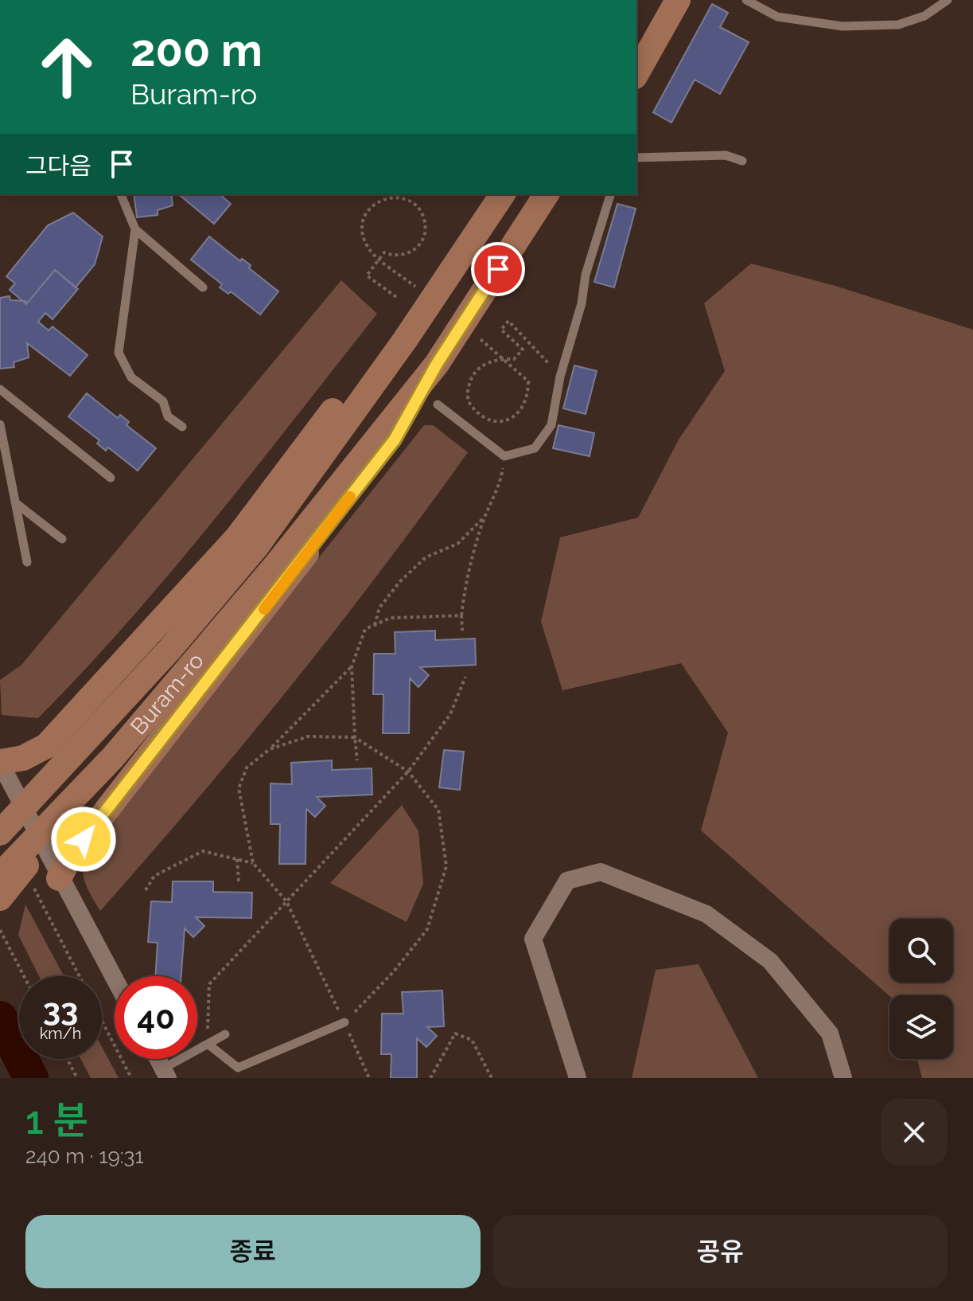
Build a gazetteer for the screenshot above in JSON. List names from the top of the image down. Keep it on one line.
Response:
{"streets":{"street":["Buram-ro"]},"page":{"turn":["200 m","Buram-ro"],"then":"그다음","speed":"33 km/h","limit":"40","heading":["1 분","240 m · 19:31"],"buttons":["종료","공유"]}}
